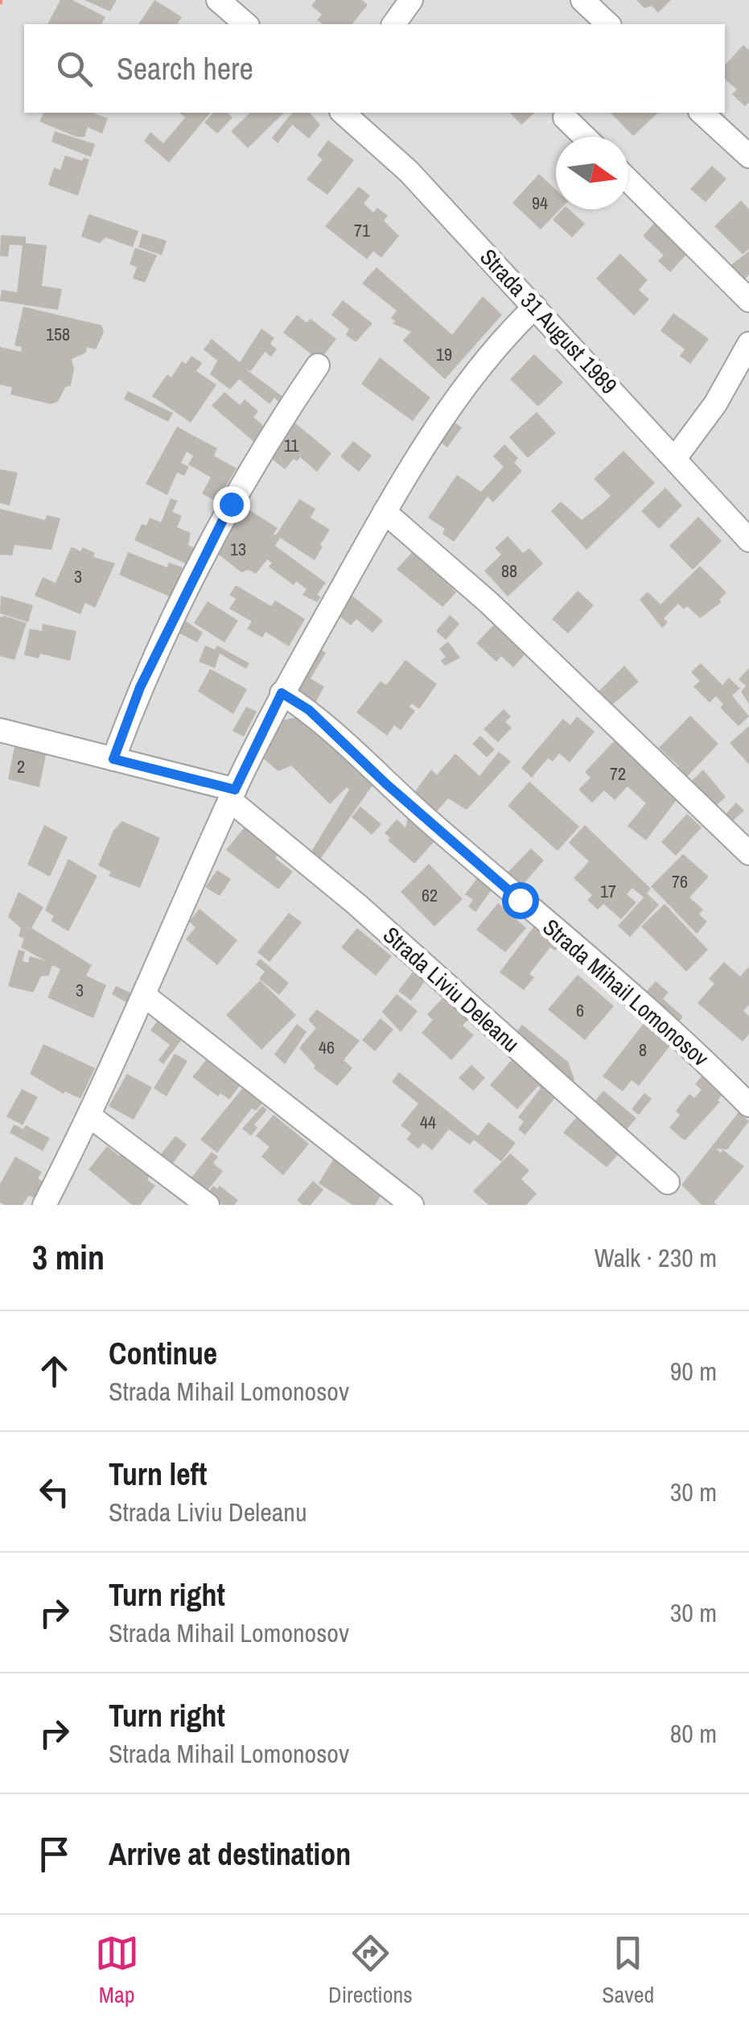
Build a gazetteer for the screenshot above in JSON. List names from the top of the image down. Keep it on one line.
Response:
{"streets":{"street":["Strada 31 August 1989","Strada Liviu Deleanu","Strada Mihail Lomonosov"]},"house_numbers":["94","71","158","19","11","13","88","3","2","72","76","17","62","3","6","46","8","44"],"north":"right","page":{"search":"Search here","heading":["3 min","Walk · 230 m"],"list":[["Continue","Strada Mihail Lomonosov","90 m"],["Turn left","Strada Liviu Deleanu","30 m"],["Turn right","Strada Mihail Lomonosov","30 m"],["Turn right","Strada Mihail Lomonosov","80 m"],"Arrive at destination"],"nav":["Map","Directions","Saved"]}}
